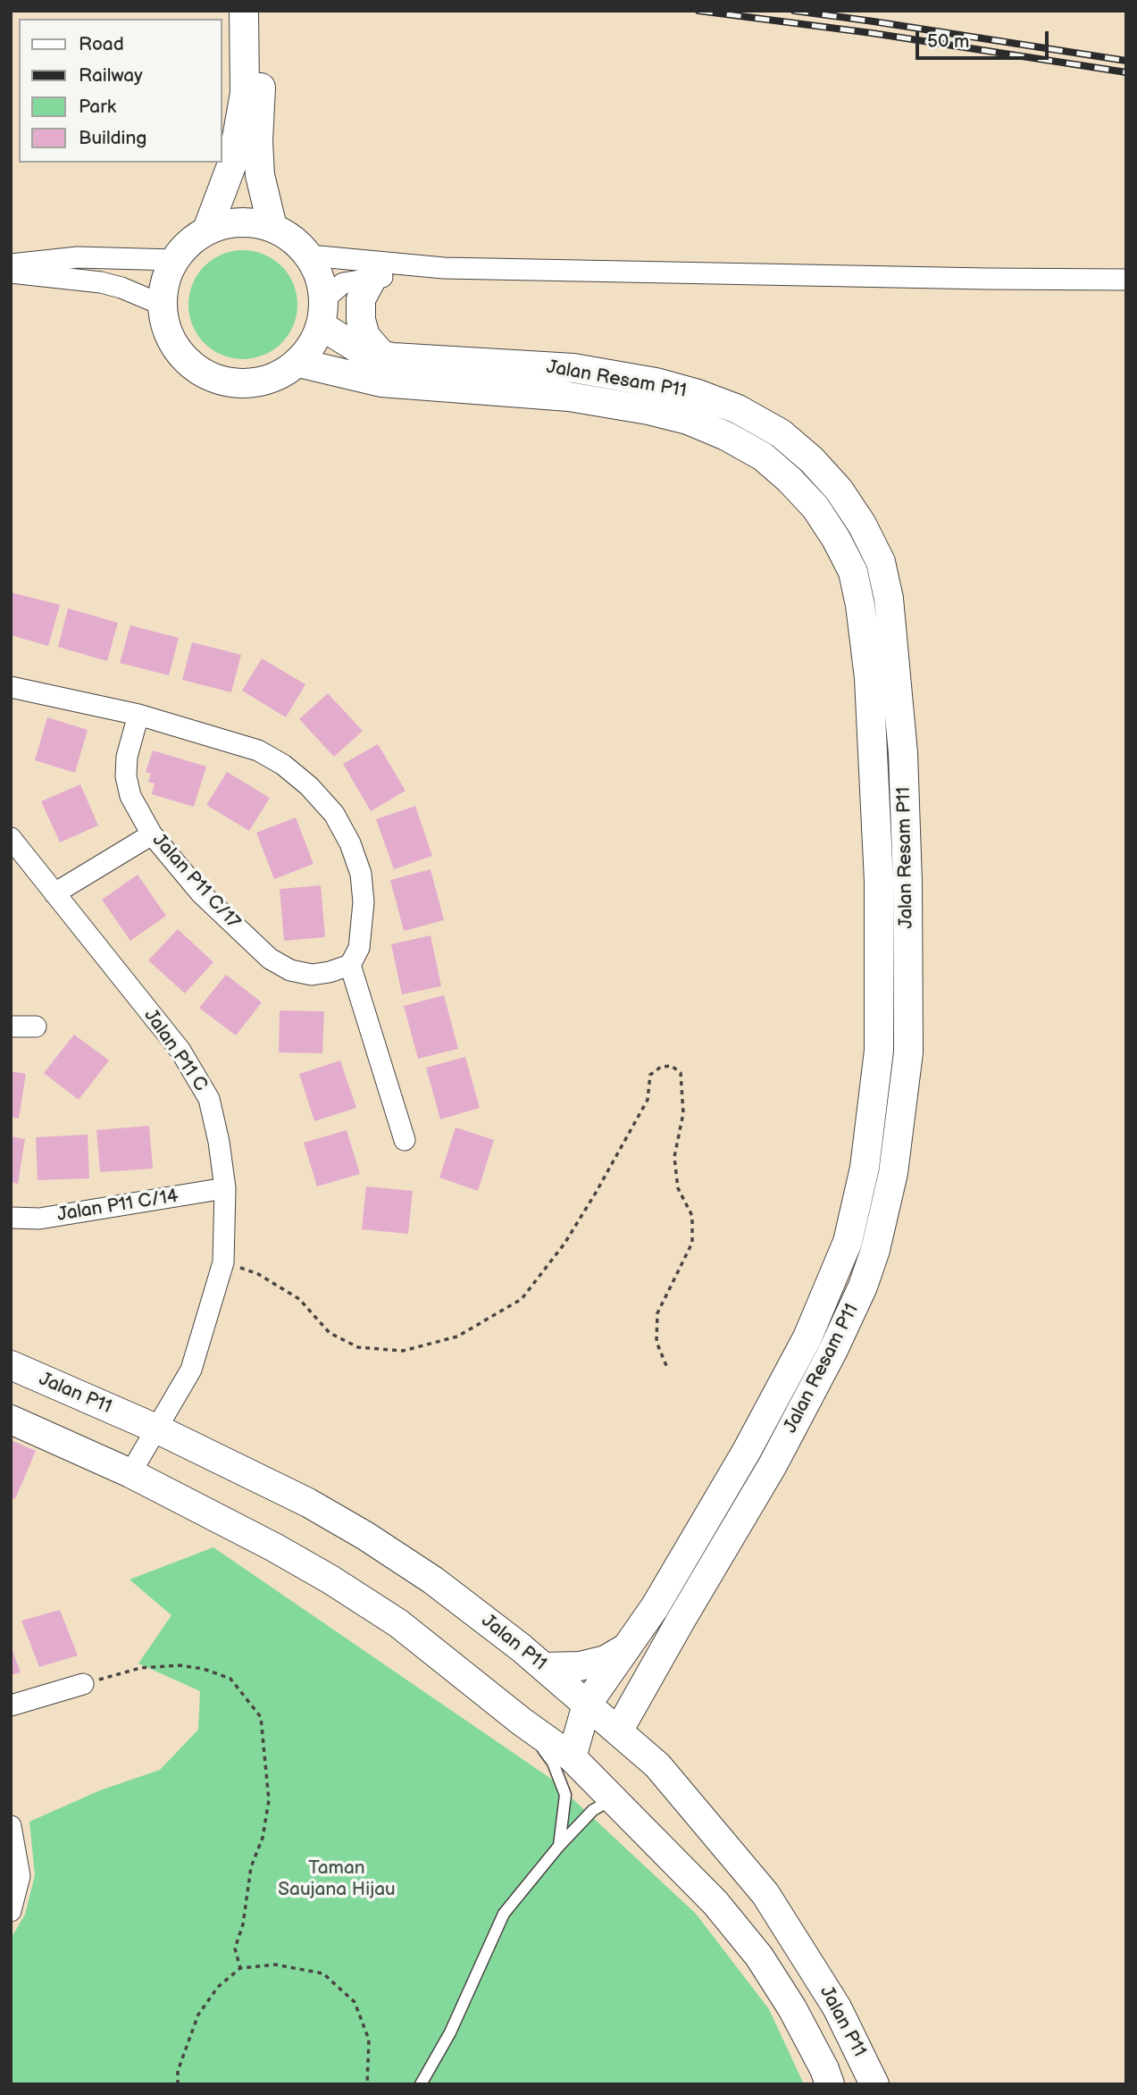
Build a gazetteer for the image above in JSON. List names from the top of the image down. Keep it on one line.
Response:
{"streets":{"main road":["Jalan Resam P11","Jalan P11"],"street":["Jalan P11 C/17","Jalan P11 C","Jalan P11 C/14"]},"crossings":[["Jalan Resam P11","Jalan P11"],["Jalan P11 C","Jalan P11 C/14"],["Jalan P11 C","Jalan P11"]],"parks":["Taman Saujana Hijau"],"legend":["Road","Railway","Park","Building"],"scale_bar":"50 m"}
